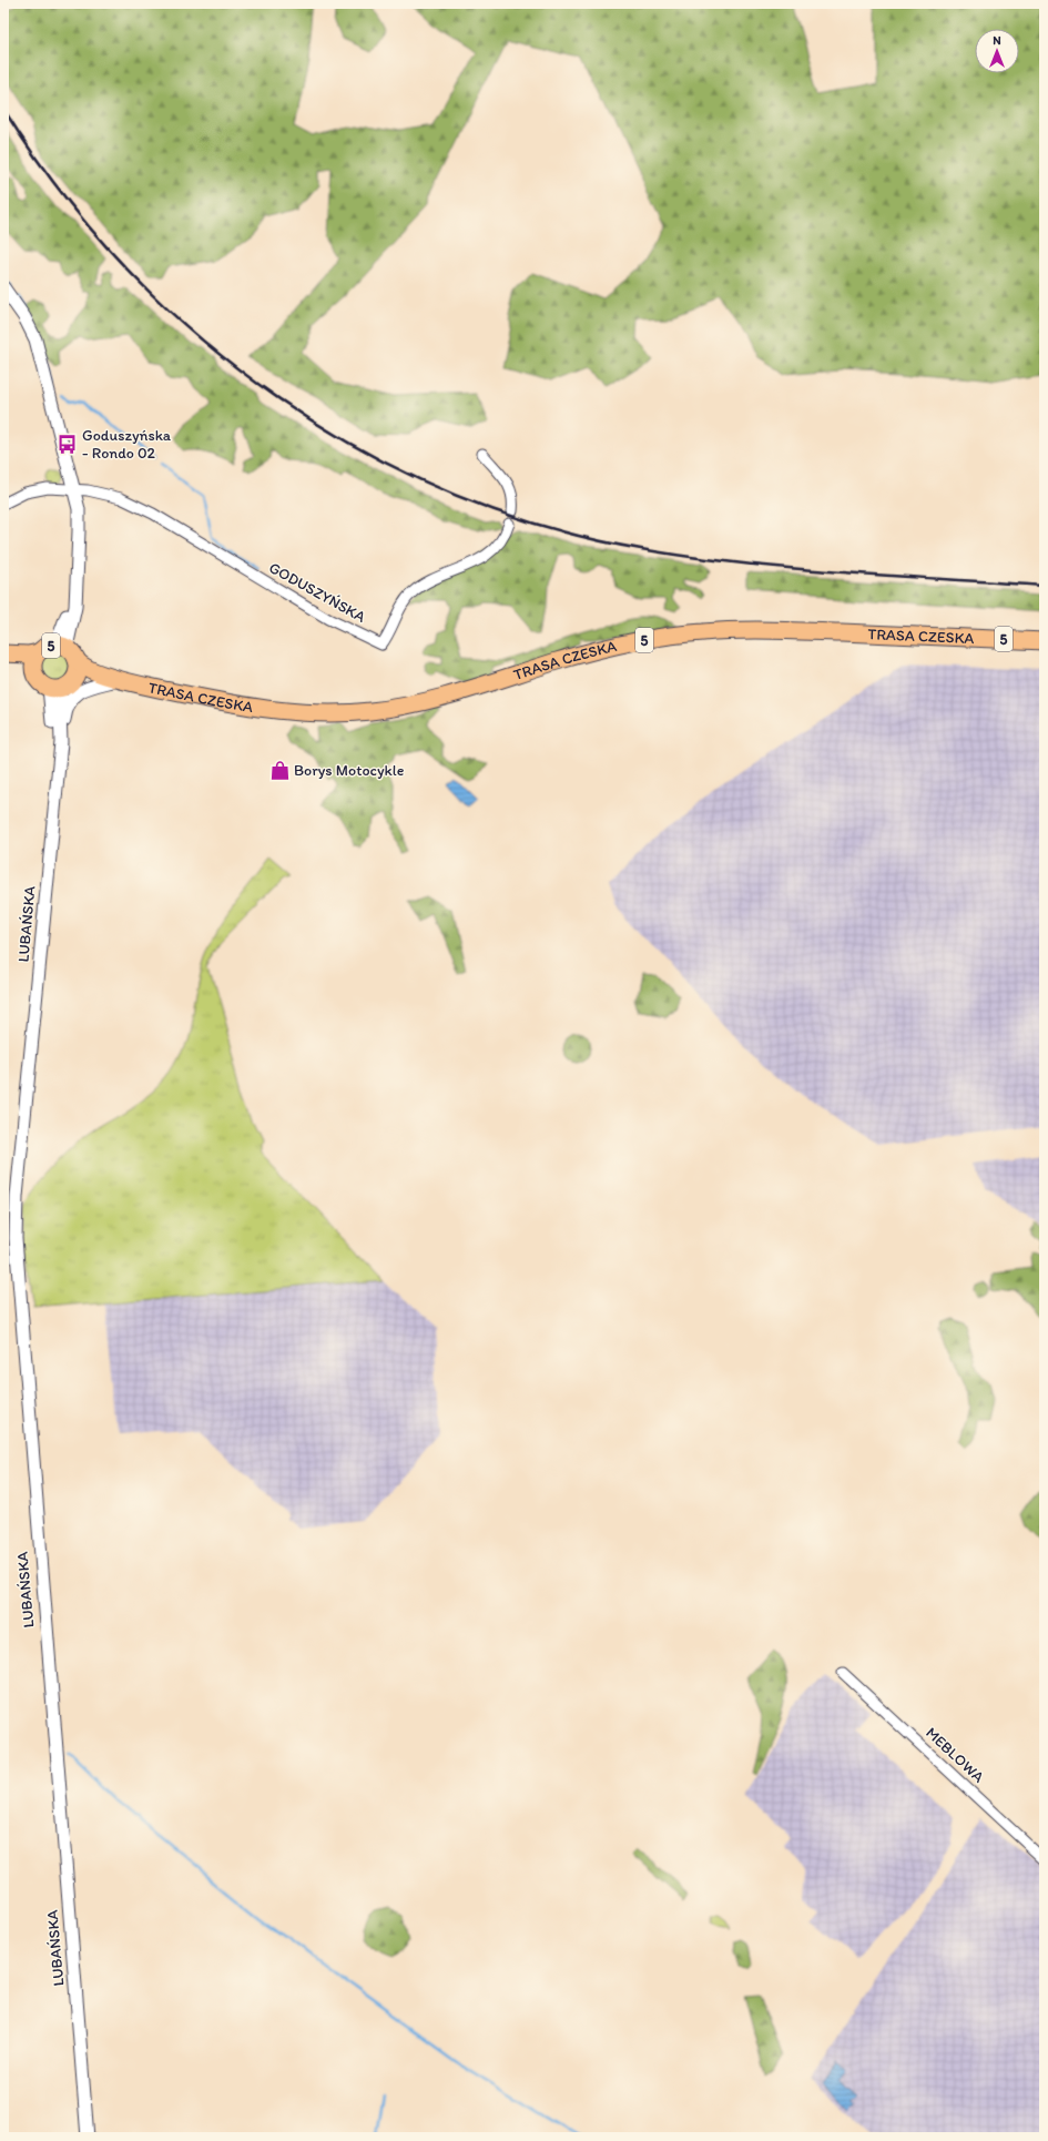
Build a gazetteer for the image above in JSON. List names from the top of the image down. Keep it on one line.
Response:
{"streets":{"main road":["TRASA CZESKA","5"],"street":["GODUSZYŃSKA","LUBAŃSKA","MEBLOWA"]},"crossings":[["TRASA CZESKA","5"],["TRASA CZESKA","LUBAŃSKA"],["5","LUBAŃSKA"]],"places":{"bus stop":["Goduszyńska - Rondo 02"],"shop":["Borys Motocykle"]},"north":"top"}
